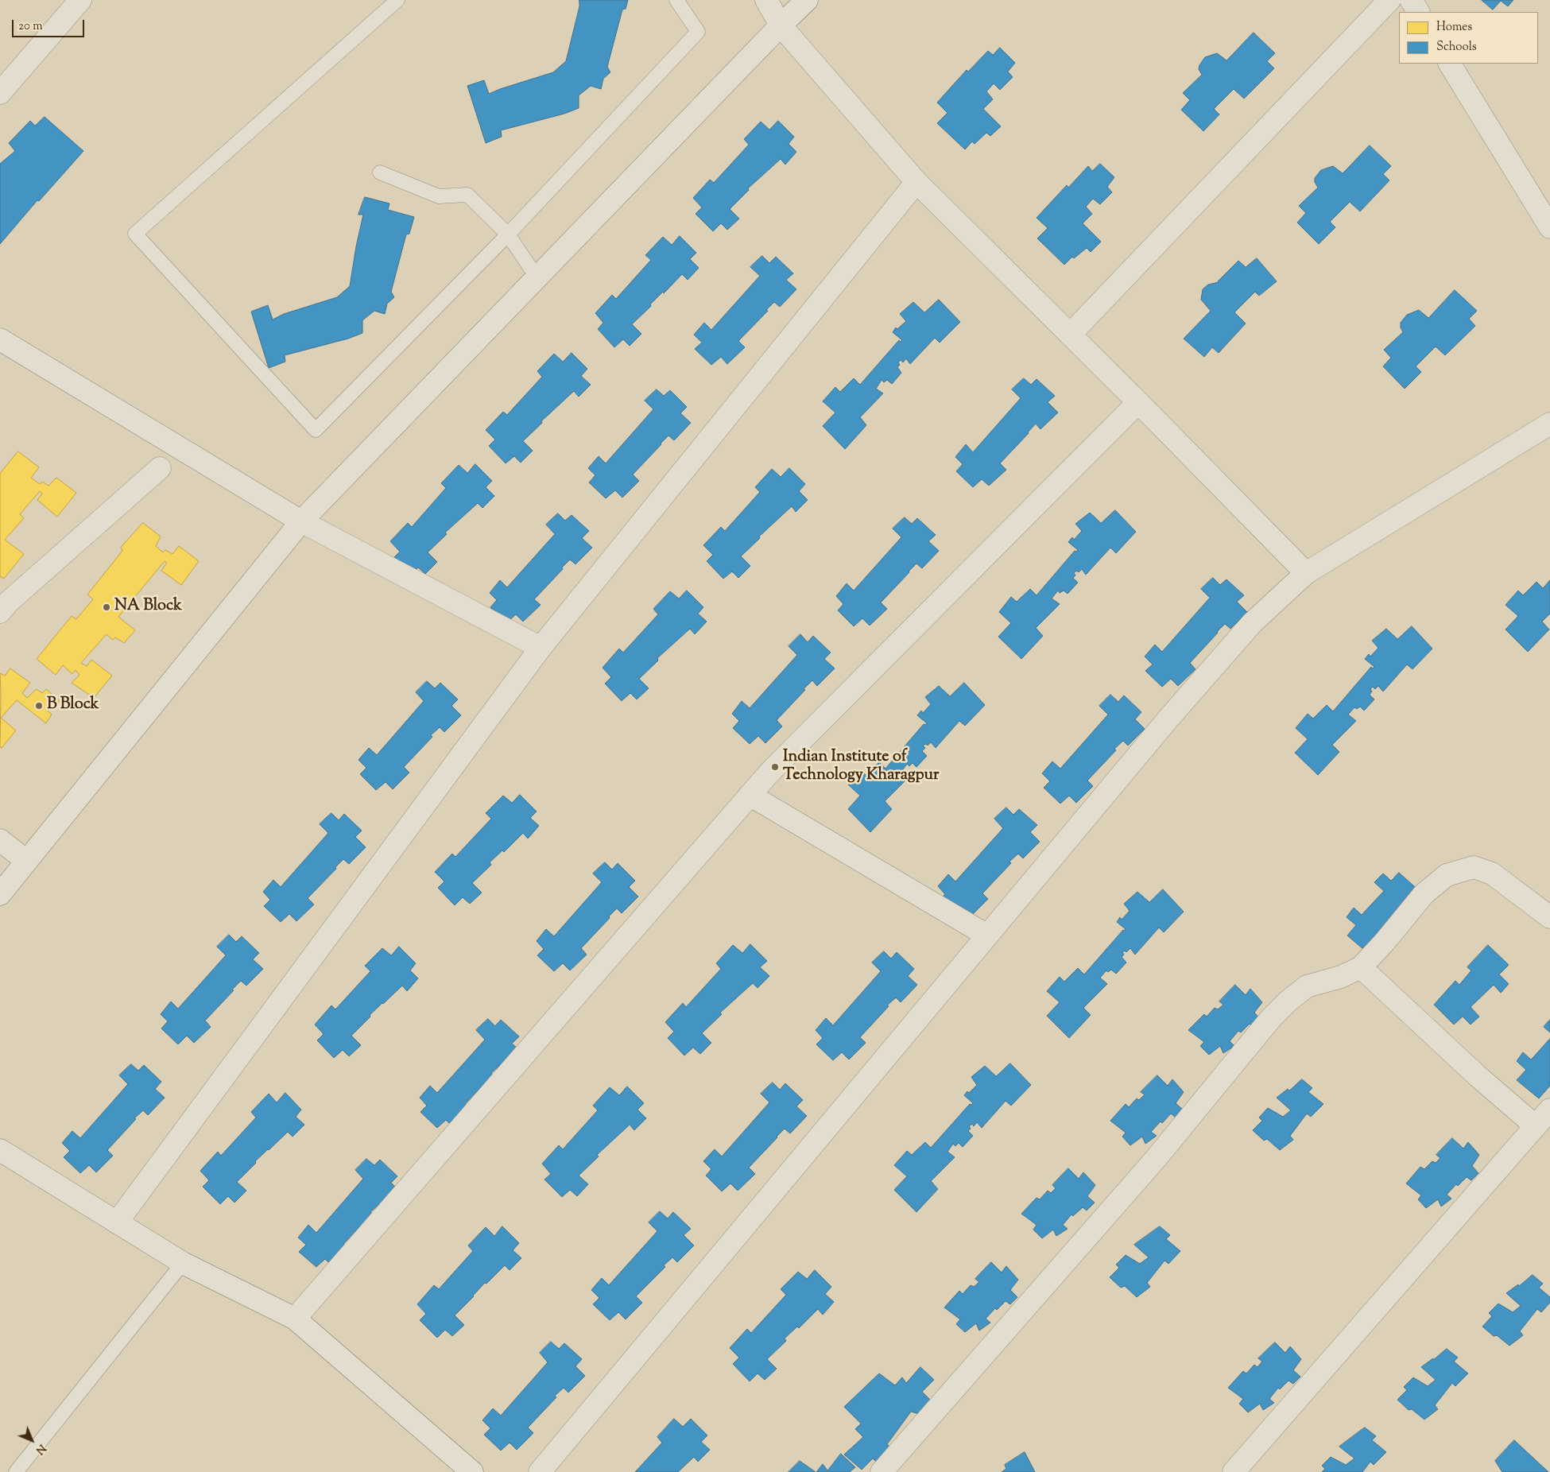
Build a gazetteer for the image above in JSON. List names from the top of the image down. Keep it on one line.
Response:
{"places":["NA Block","B Block","Indian Institute of Technology Kharagpur"],"legend":["Homes","Schools"],"scale_bar":"20 m","north":"bottom right"}
